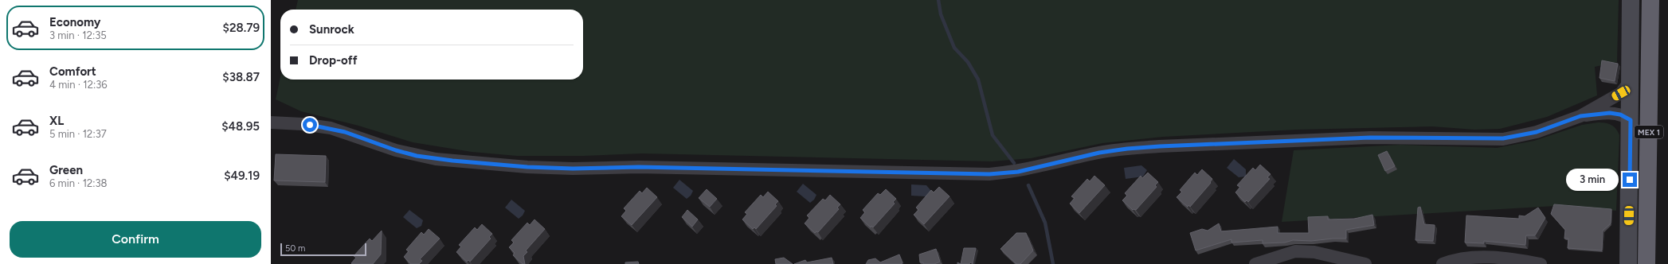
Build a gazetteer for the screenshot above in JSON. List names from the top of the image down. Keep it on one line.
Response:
{"streets":{"highway":["MEX 1"]},"scale_bar":"50 m","page":{"list":[{"name":"Economy","note":"3 min · 12:35","value":"$28.79"},{"name":"Comfort","note":"4 min · 12:36","value":"$38.87"},{"name":"XL","note":"5 min · 12:37","value":"$48.95"},{"name":"Green","note":"6 min · 12:38","value":"$49.19"}],"banner":["Sunrock","Drop-off"],"bubble":"3 min","buttons":"Confirm","scale":"50 m"}}
